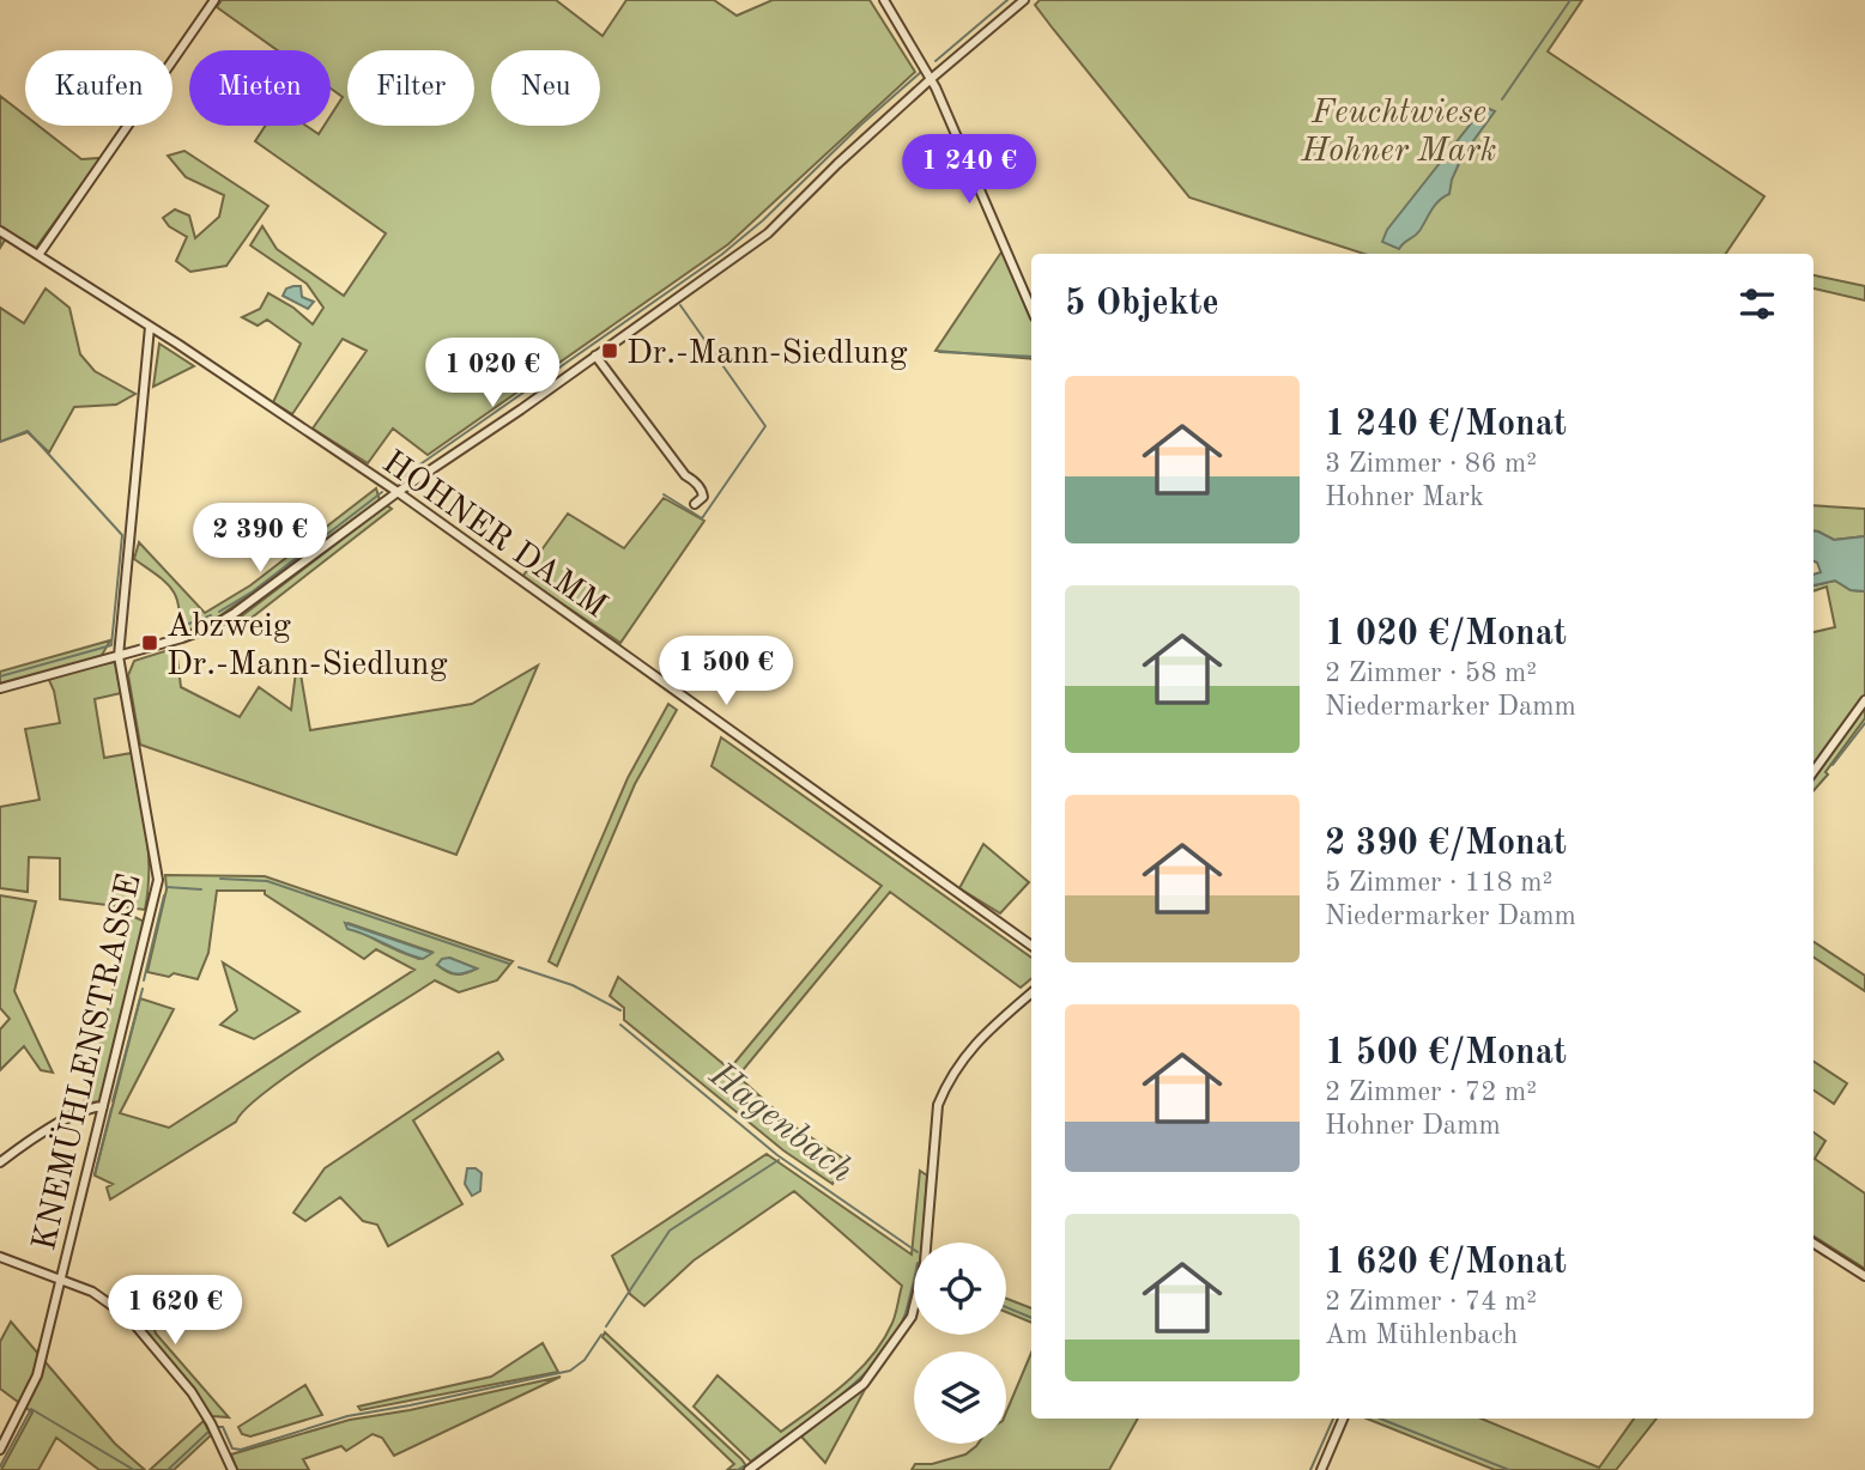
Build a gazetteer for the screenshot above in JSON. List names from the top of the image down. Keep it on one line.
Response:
{"streets":{"street":["HOHNER DAMM","KNEMÜHLENSTRASSE"]},"crossings":[["HOHNER DAMM","KNEMÜHLENSTRASSE"]],"water":["Hagenbach"],"parks":["Feuchtwiese Hohner Mark"],"places":{"transit":["Dr.-Mann-Siedlung","Abzweig Dr.-Mann-Siedlung"]},"page":{"chip":["Kaufen","Mieten","Filter","Neu"],"price":["1 240 €","1 020 €","2 390 €","1 500 €","1 620 €"],"heading":"5 Objekte","list":[{"name":"1 240 €/Monat","note":"3 Zimmer · 86 m² · Hohner Mark"},{"name":"1 020 €/Monat","note":"2 Zimmer · 58 m² · Niedermarker Damm"},{"name":"2 390 €/Monat","note":"5 Zimmer · 118 m² · Niedermarker Damm"},{"name":"1 500 €/Monat","note":"2 Zimmer · 72 m² · Hohner Damm"},{"name":"1 620 €/Monat","note":"2 Zimmer · 74 m² · Am Mühlenbach"}]}}
